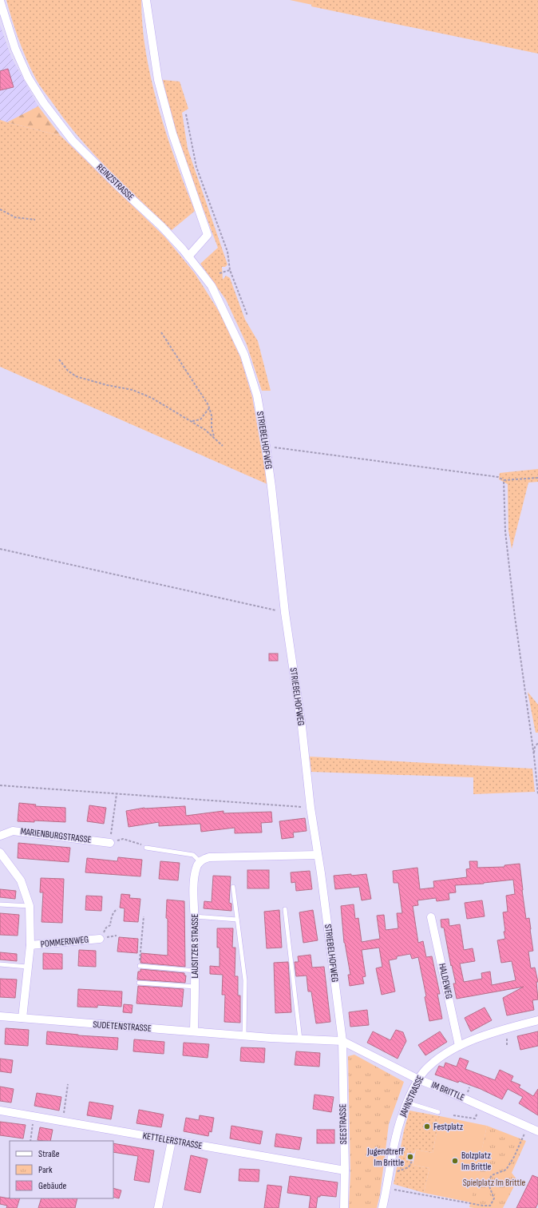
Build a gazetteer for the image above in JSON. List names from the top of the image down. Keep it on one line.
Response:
{"streets":{"street":["REINZSTRASSE","STRIEBELHOFWEG","MARIENBURGSTRASSE","POMMERNWEG","LAUSITZER STRASSE","HALDEWEG","SUDETENSTRASSE","IM BRITTLE","JAHNSTRASSE","SEESTRASSE","KETTELERSTRASSE"]},"crossings":[["REINZSTRASSE","STRIEBELHOFWEG"],["STRIEBELHOFWEG","SUDETENSTRASSE"],["STRIEBELHOFWEG","IM BRITTLE"],["STRIEBELHOFWEG","SEESTRASSE"],["LAUSITZER STRASSE","SUDETENSTRASSE"],["HALDEWEG","JAHNSTRASSE"],["SUDETENSTRASSE","IM BRITTLE"],["SUDETENSTRASSE","SEESTRASSE"],["IM BRITTLE","JAHNSTRASSE"],["IM BRITTLE","SEESTRASSE"],["SEESTRASSE","KETTELERSTRASSE"]],"parks":["Spielplatz Im Brittle"],"places":["Festplatz","Jugendtreff Im Brittle","Bolzplatz Im Brittle"],"legend":["Straße","Park","Gebäude"]}
